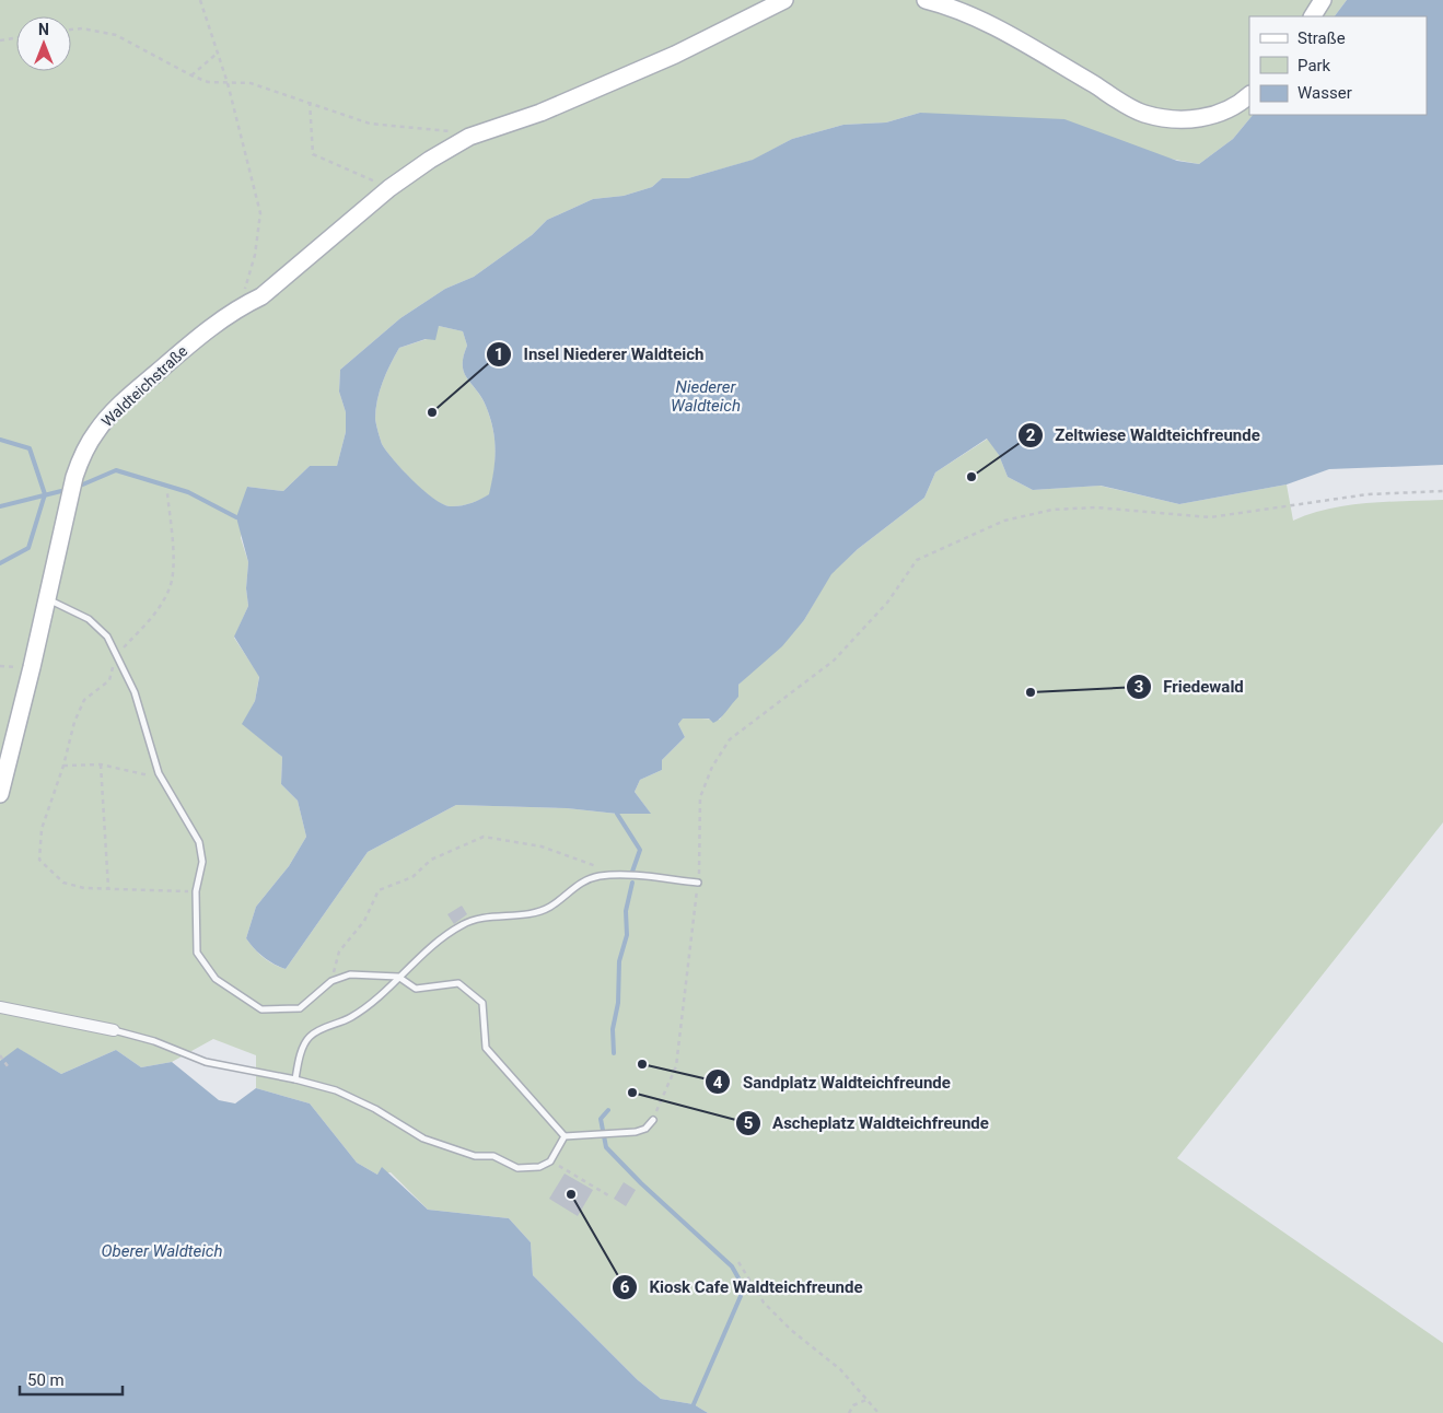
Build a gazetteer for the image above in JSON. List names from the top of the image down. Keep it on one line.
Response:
{"streets":{"street":["Waldteichstraße"]},"water":["Niederer Waldteich","Oberer Waldteich"],"places":["Insel Niederer Waldteich","Zeltwiese Waldteichfreunde","Friedewald","Sandplatz Waldteichfreunde","Ascheplatz Waldteichfreunde","Kiosk Cafe Waldteichfreunde"],"legend":["Straße","Park","Wasser"],"scale_bar":"50 m","north":"top"}
